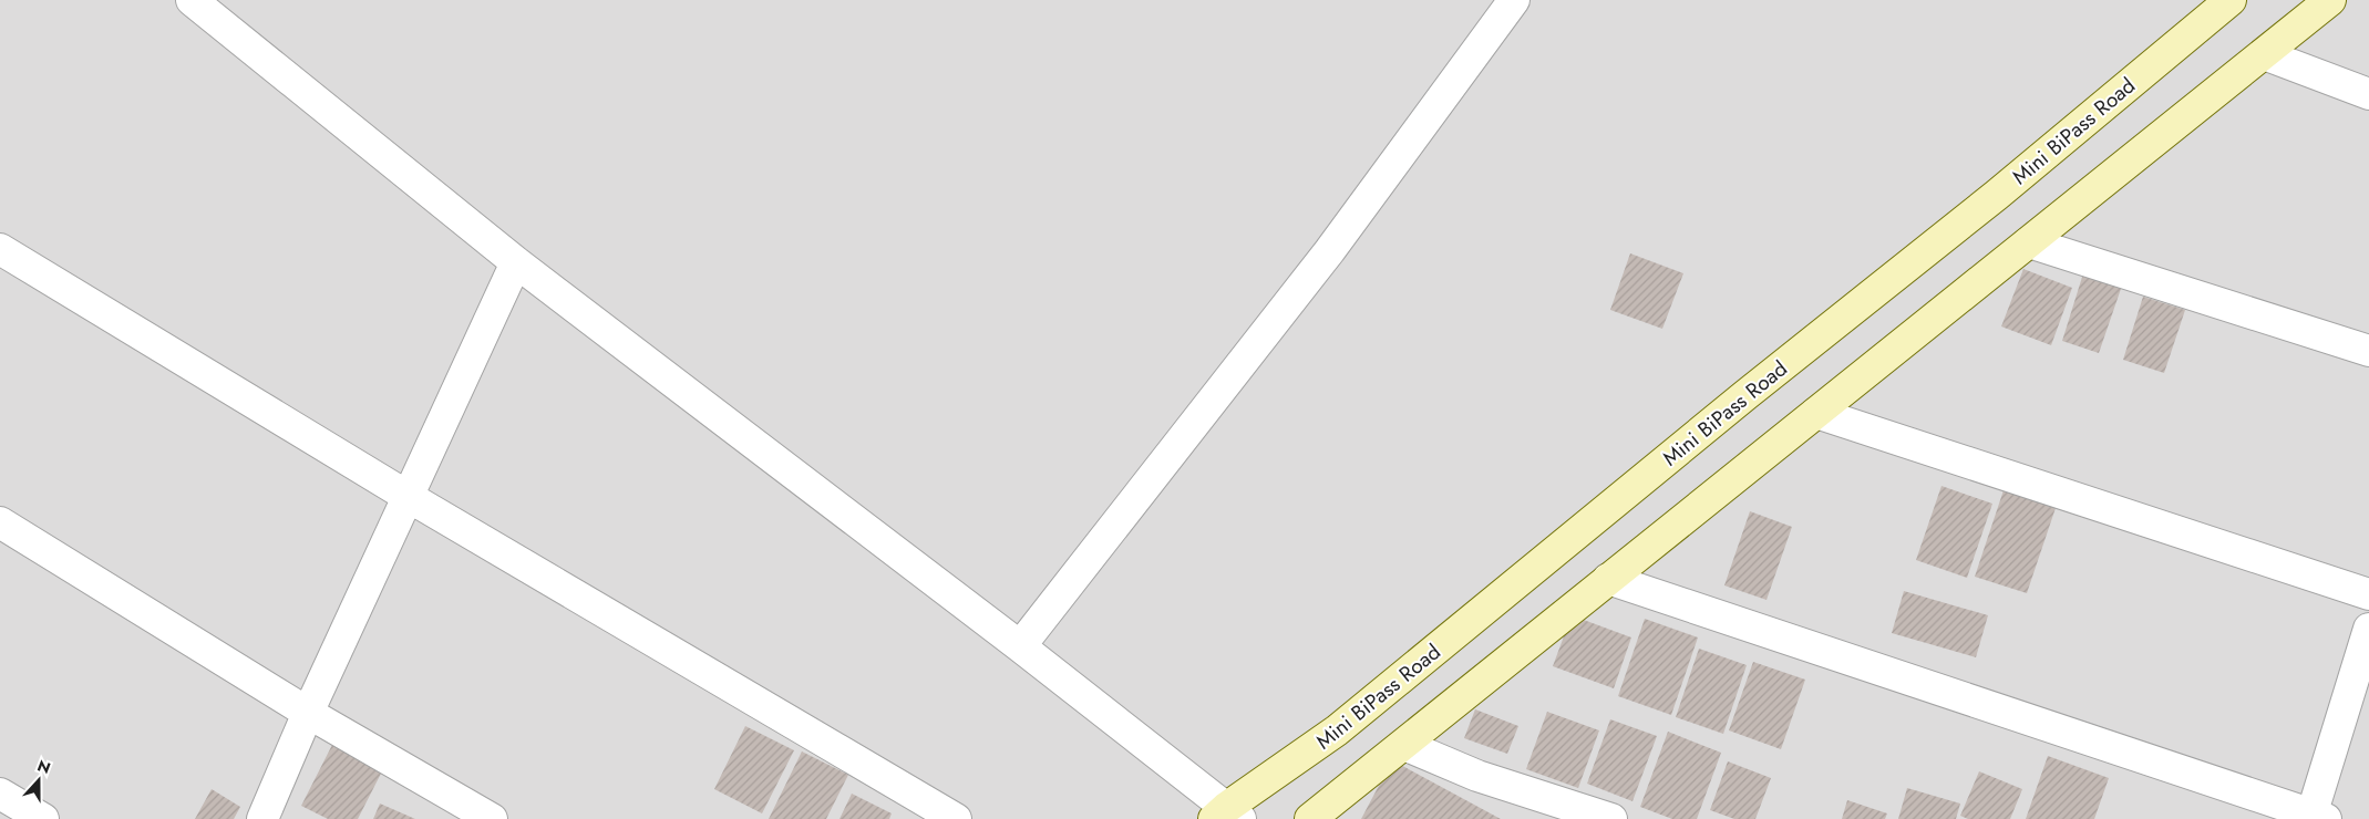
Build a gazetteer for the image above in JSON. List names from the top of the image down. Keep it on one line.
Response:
{"streets":{"street":["Mini BiPass Road"]},"north":"top"}
